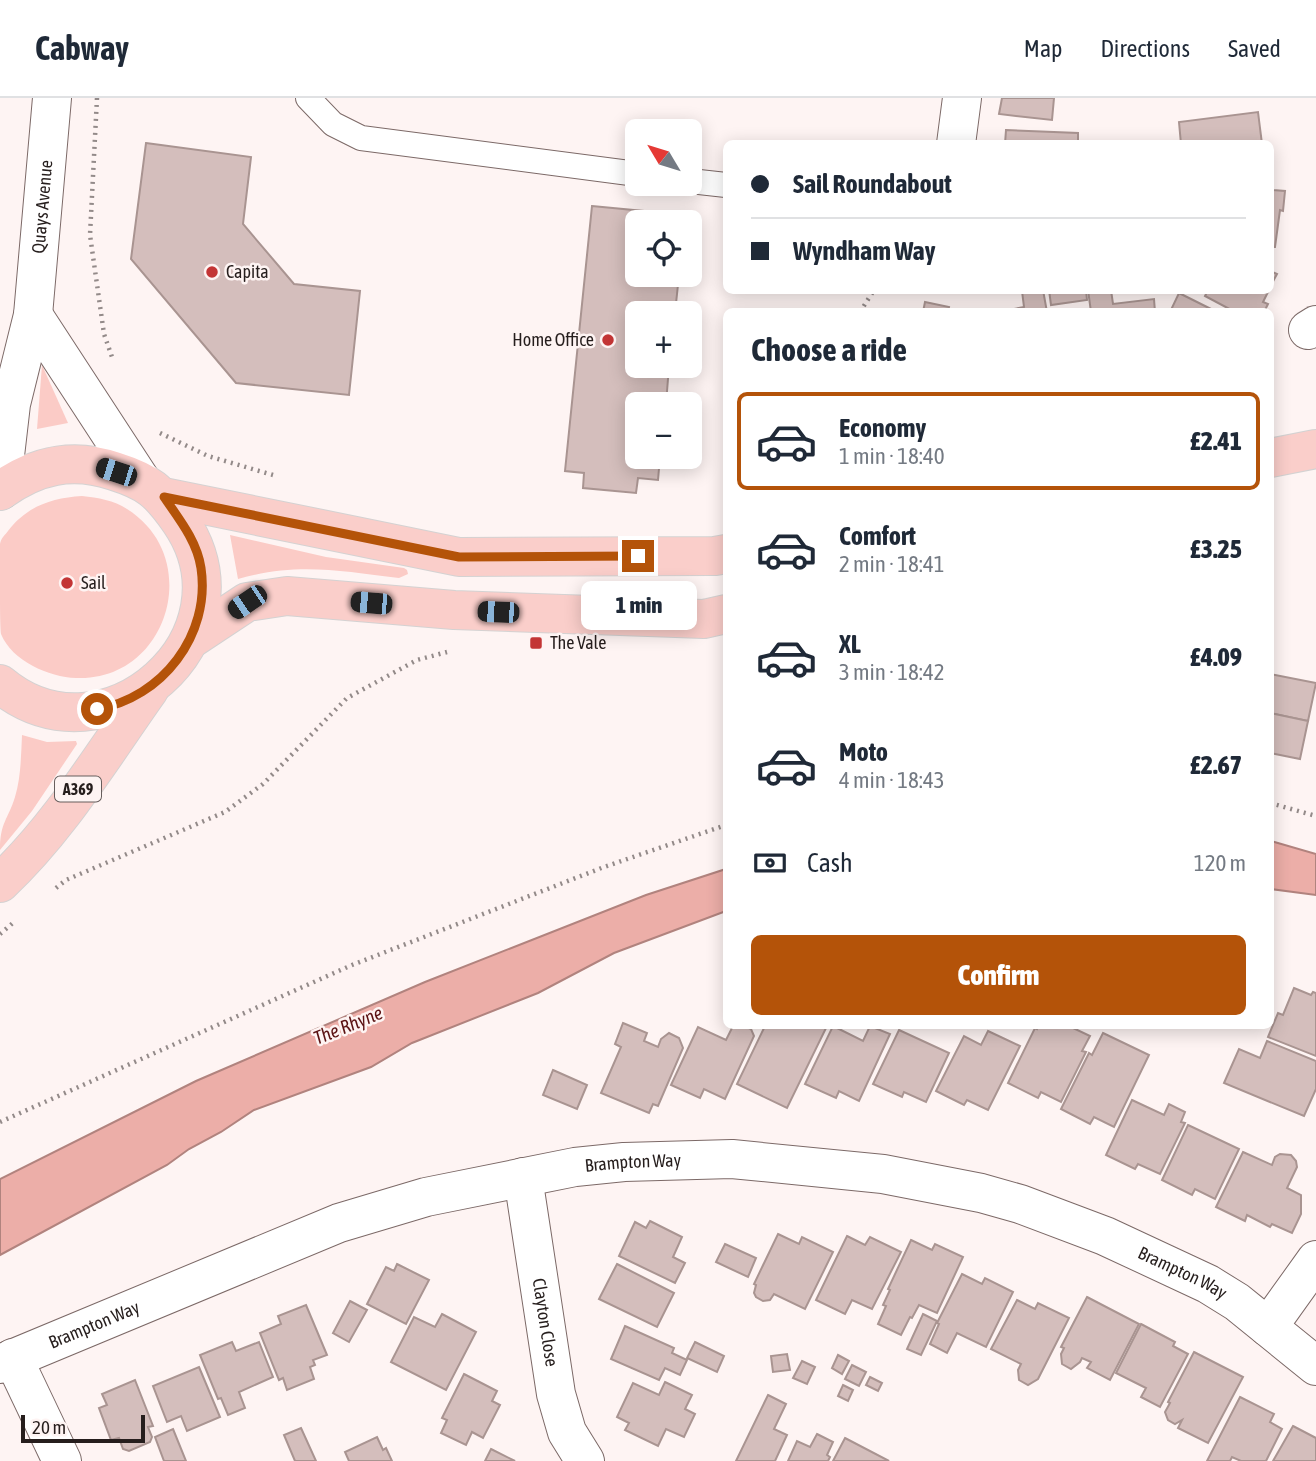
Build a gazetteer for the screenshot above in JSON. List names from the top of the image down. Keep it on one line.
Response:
{"streets":{"main road":["A369"],"street":["Quays Avenue","Brampton Way","Clayton Close"]},"crossings":[["Brampton Way","Clayton Close"]],"water":["The Rhyne"],"places":{"other":["Capita","Home Office","Sail"],"transit":["The Vale"]},"scale_bar":"20 m","north":"top left","page":{"header":"Cabway","nav":["Map","Directions","Saved"],"map_buttons":["+","−"],"banner":["Sail Roundabout","Wyndham Way"],"heading":"Choose a ride","list":[{"name":"Economy","note":"1 min · 18:40","value":"£2.41"},{"name":"Comfort","note":"2 min · 18:41","value":"£3.25"},{"name":"XL","note":"3 min · 18:42","value":"£4.09"},{"name":"Moto","note":"4 min · 18:43","value":"£2.67"}],"bubble":"1 min","pay":["Cash","120 m"],"buttons":"Confirm","scale":"20 m"}}
